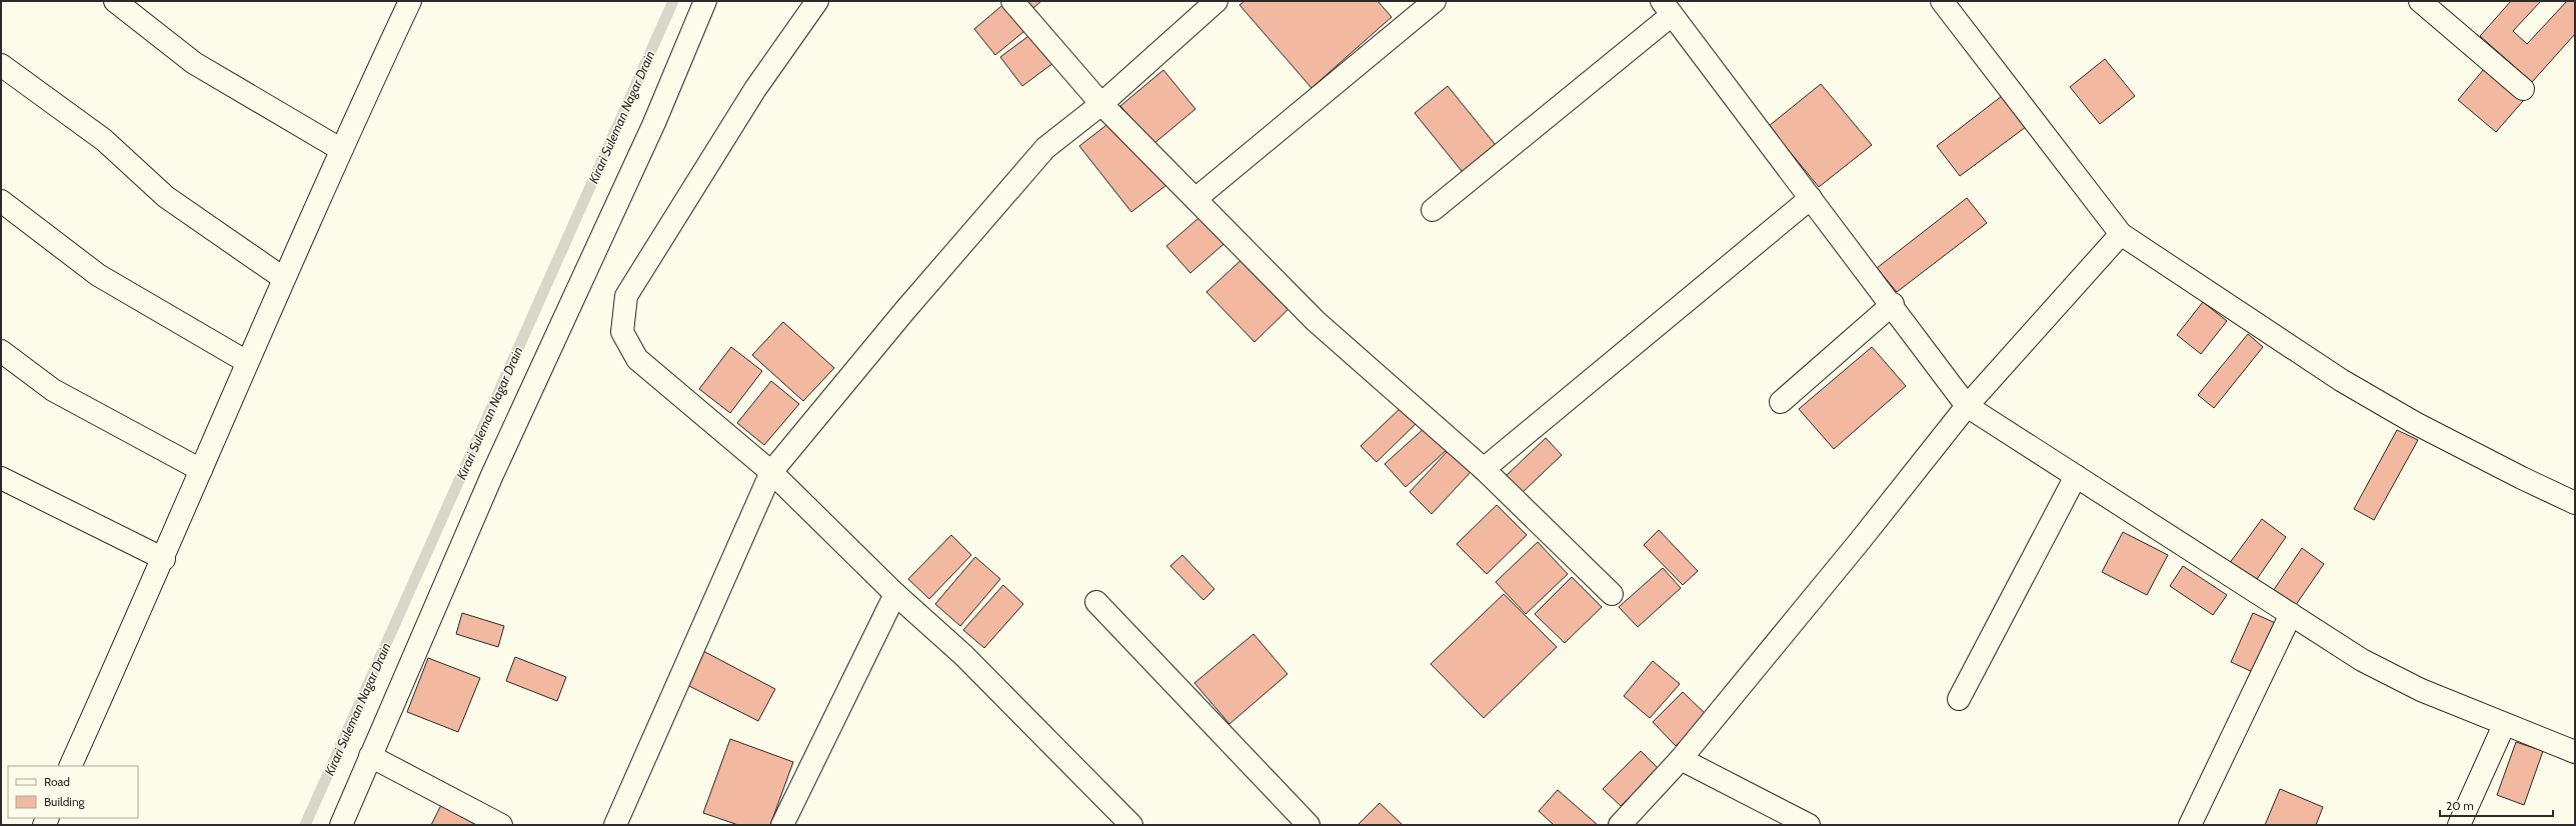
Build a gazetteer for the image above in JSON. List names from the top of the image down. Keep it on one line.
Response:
{"water":["Kirari Suleman Nagar Drain"],"legend":["Road","Building"],"scale_bar":"20 m"}
